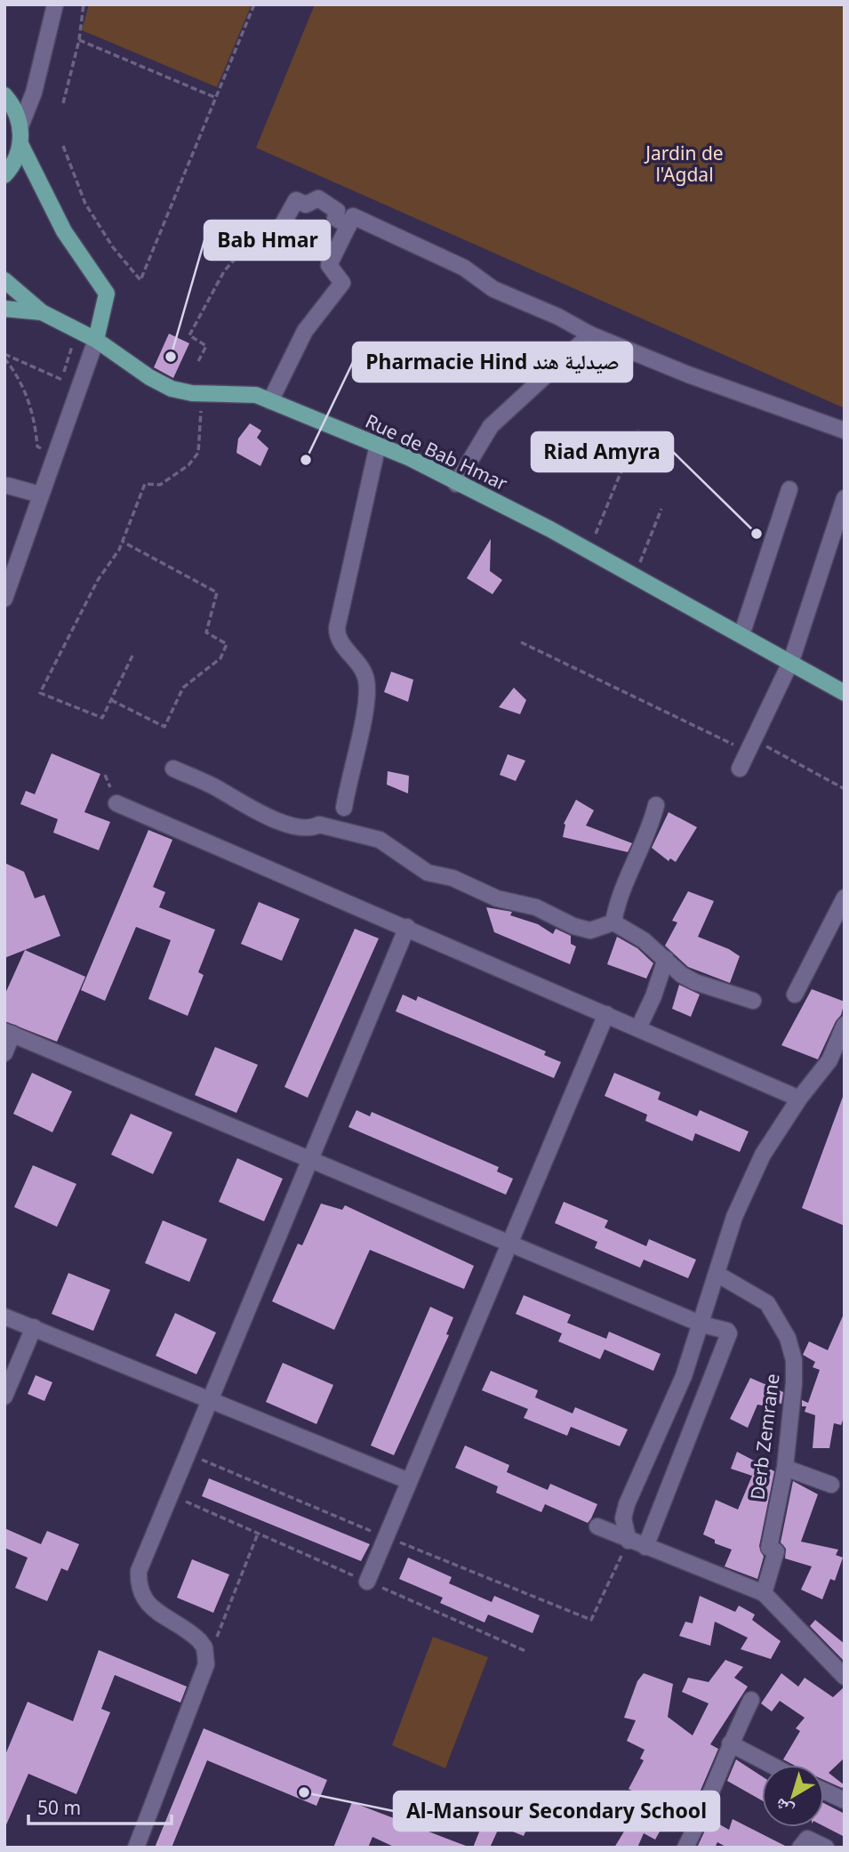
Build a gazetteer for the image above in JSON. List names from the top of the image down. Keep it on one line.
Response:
{"streets":{"main road":["Rue de Bab Hmar"],"street":["Derb Zemrane"]},"parks":["Jardin de l'Agdal"],"places":["Bab Hmar","Pharmacie Hind صيدلية هند","Riad Amyra","Al-Mansour Secondary School"],"scale_bar":"50 m","north":"bottom left"}
